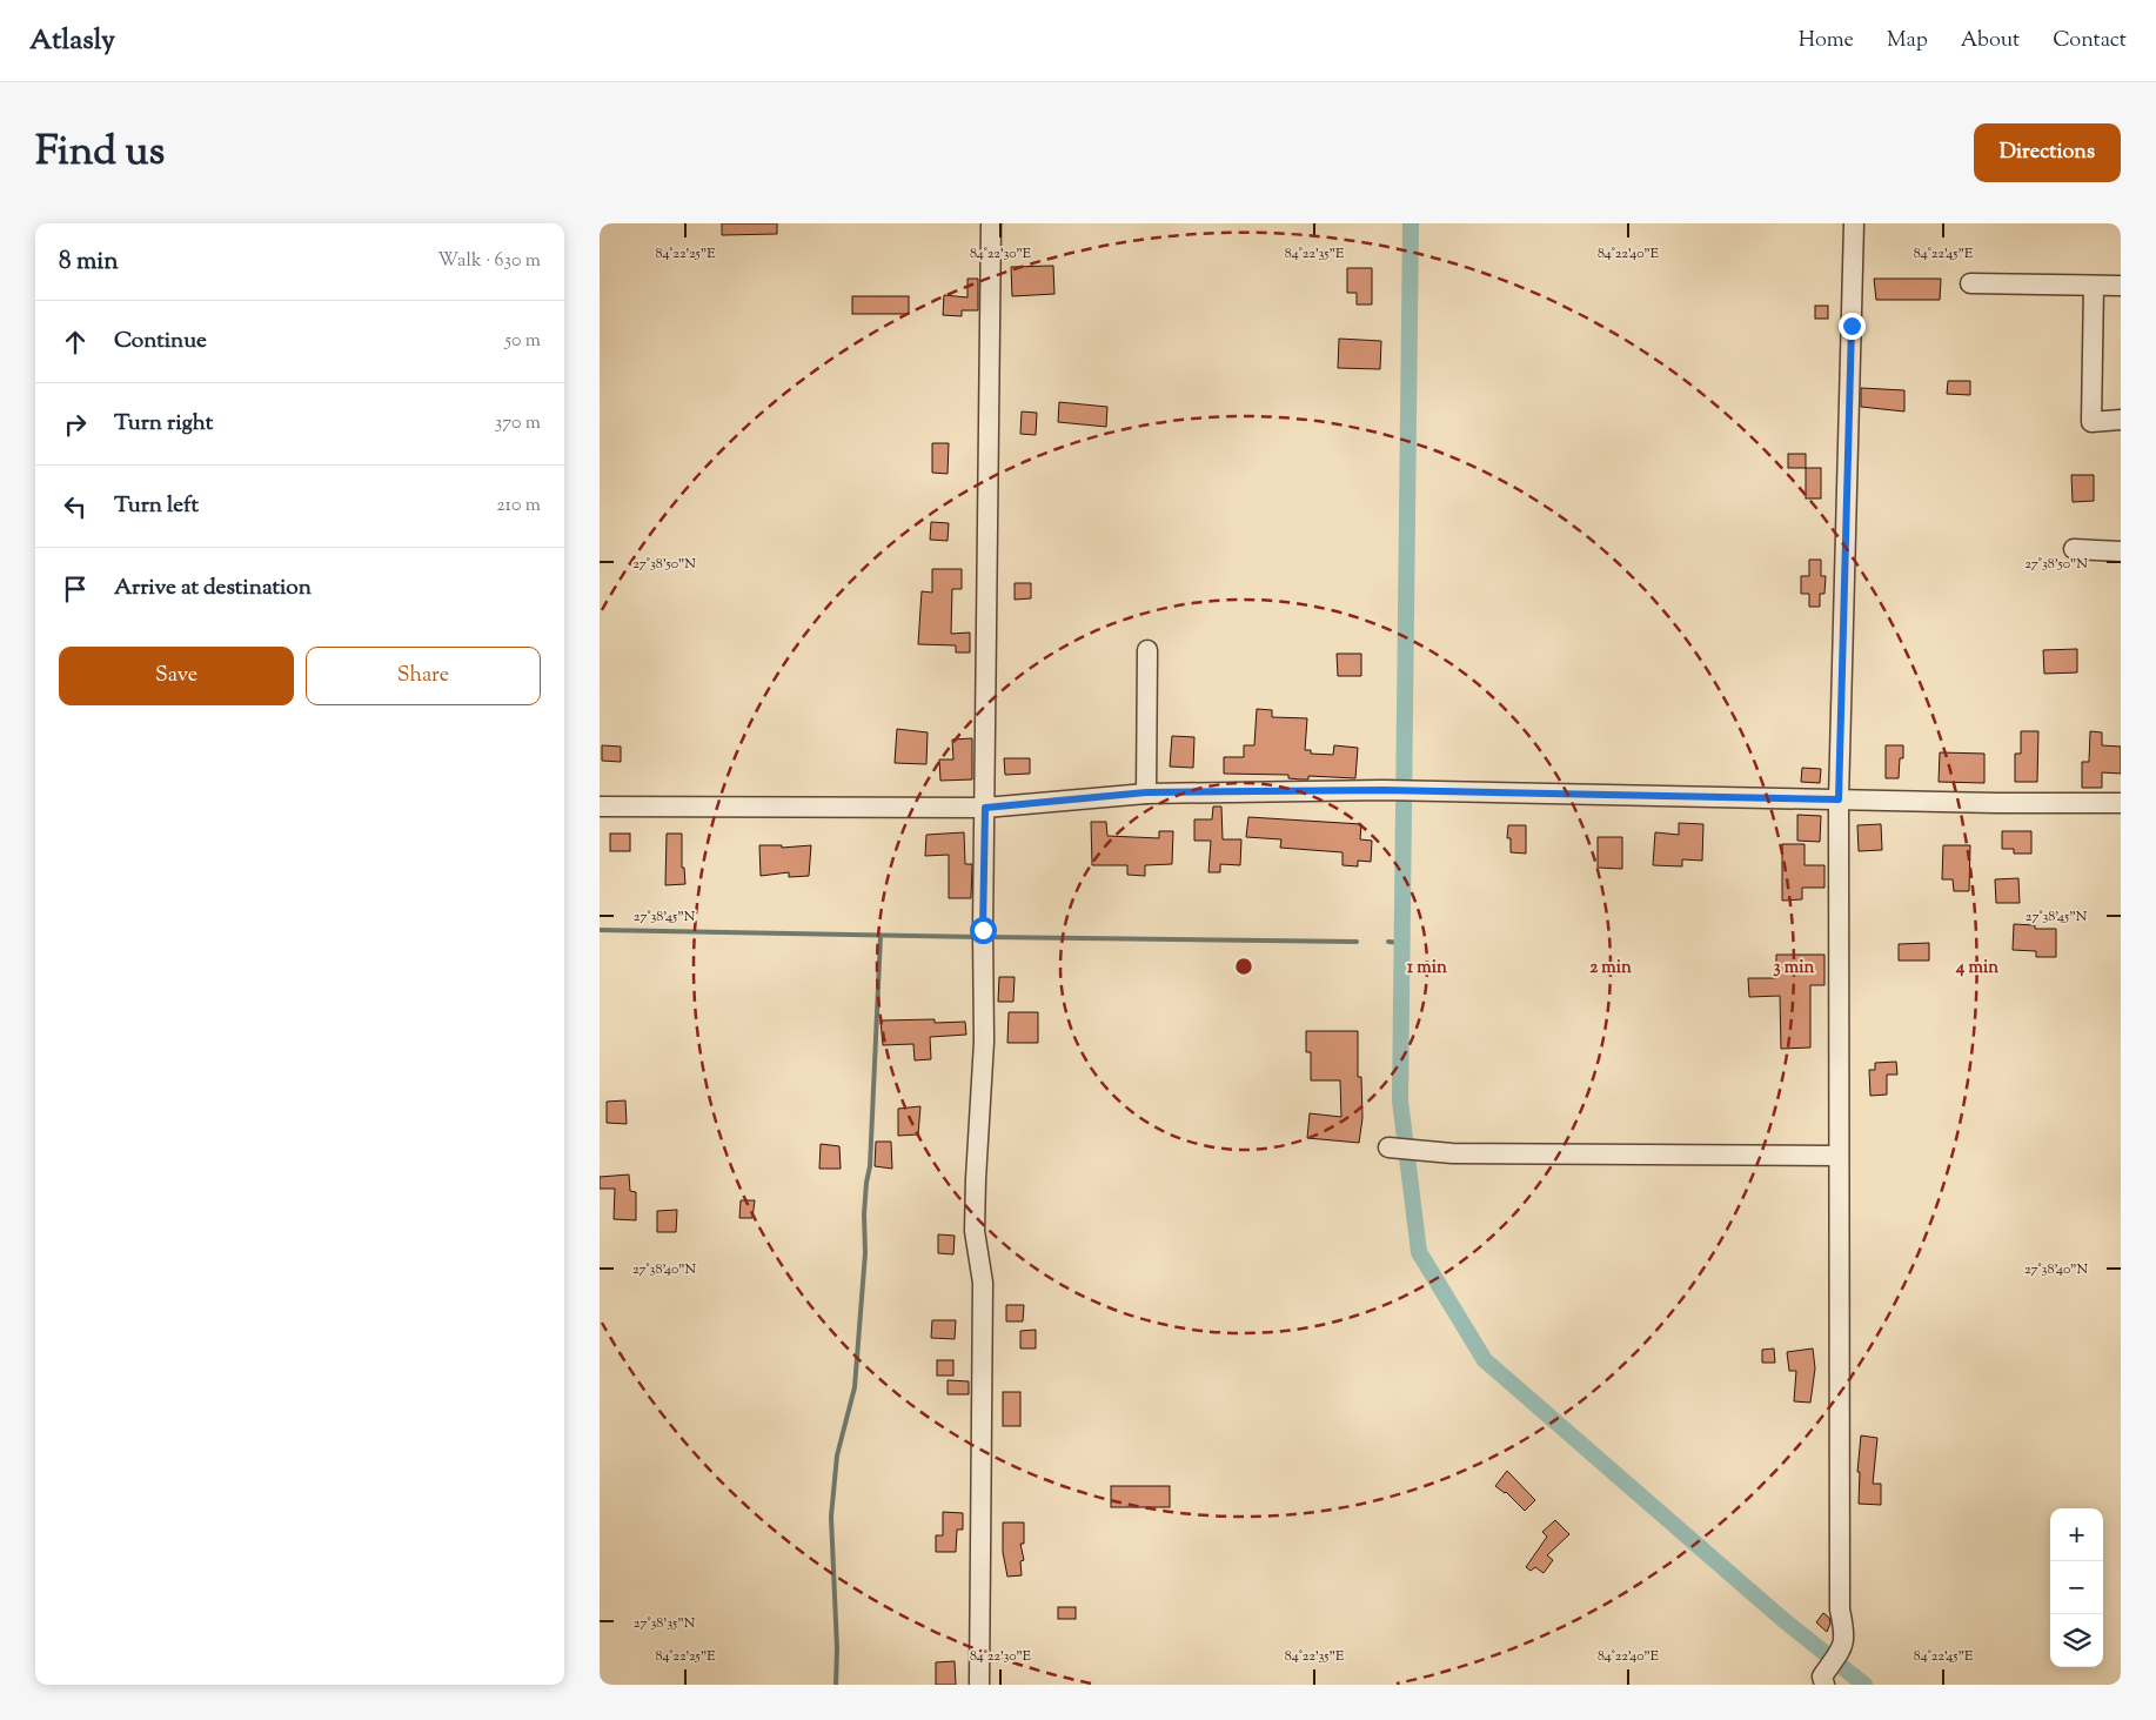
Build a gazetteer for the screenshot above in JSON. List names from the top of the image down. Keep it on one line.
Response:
{"page":{"header":"Atlasly","nav":["Home","Map","About","Contact"],"title":"Find us","buttons":["Directions",["Save","Share"]],"heading":["8 min","Walk · 630 m"],"list":[["Continue","50 m"],["Turn right","370 m"],["Turn left","210 m"],"Arrive at destination"],"map_buttons":["+","−"]},"coordinates":["84°22'25\"E","84°22'30\"E","84°22'35\"E","84°22'40\"E","84°22'45\"E","27°38'50\"N","27°38'45\"N","27°38'40\"N","27°38'35\"N"],"rings":["1 min","2 min","3 min","4 min"]}
